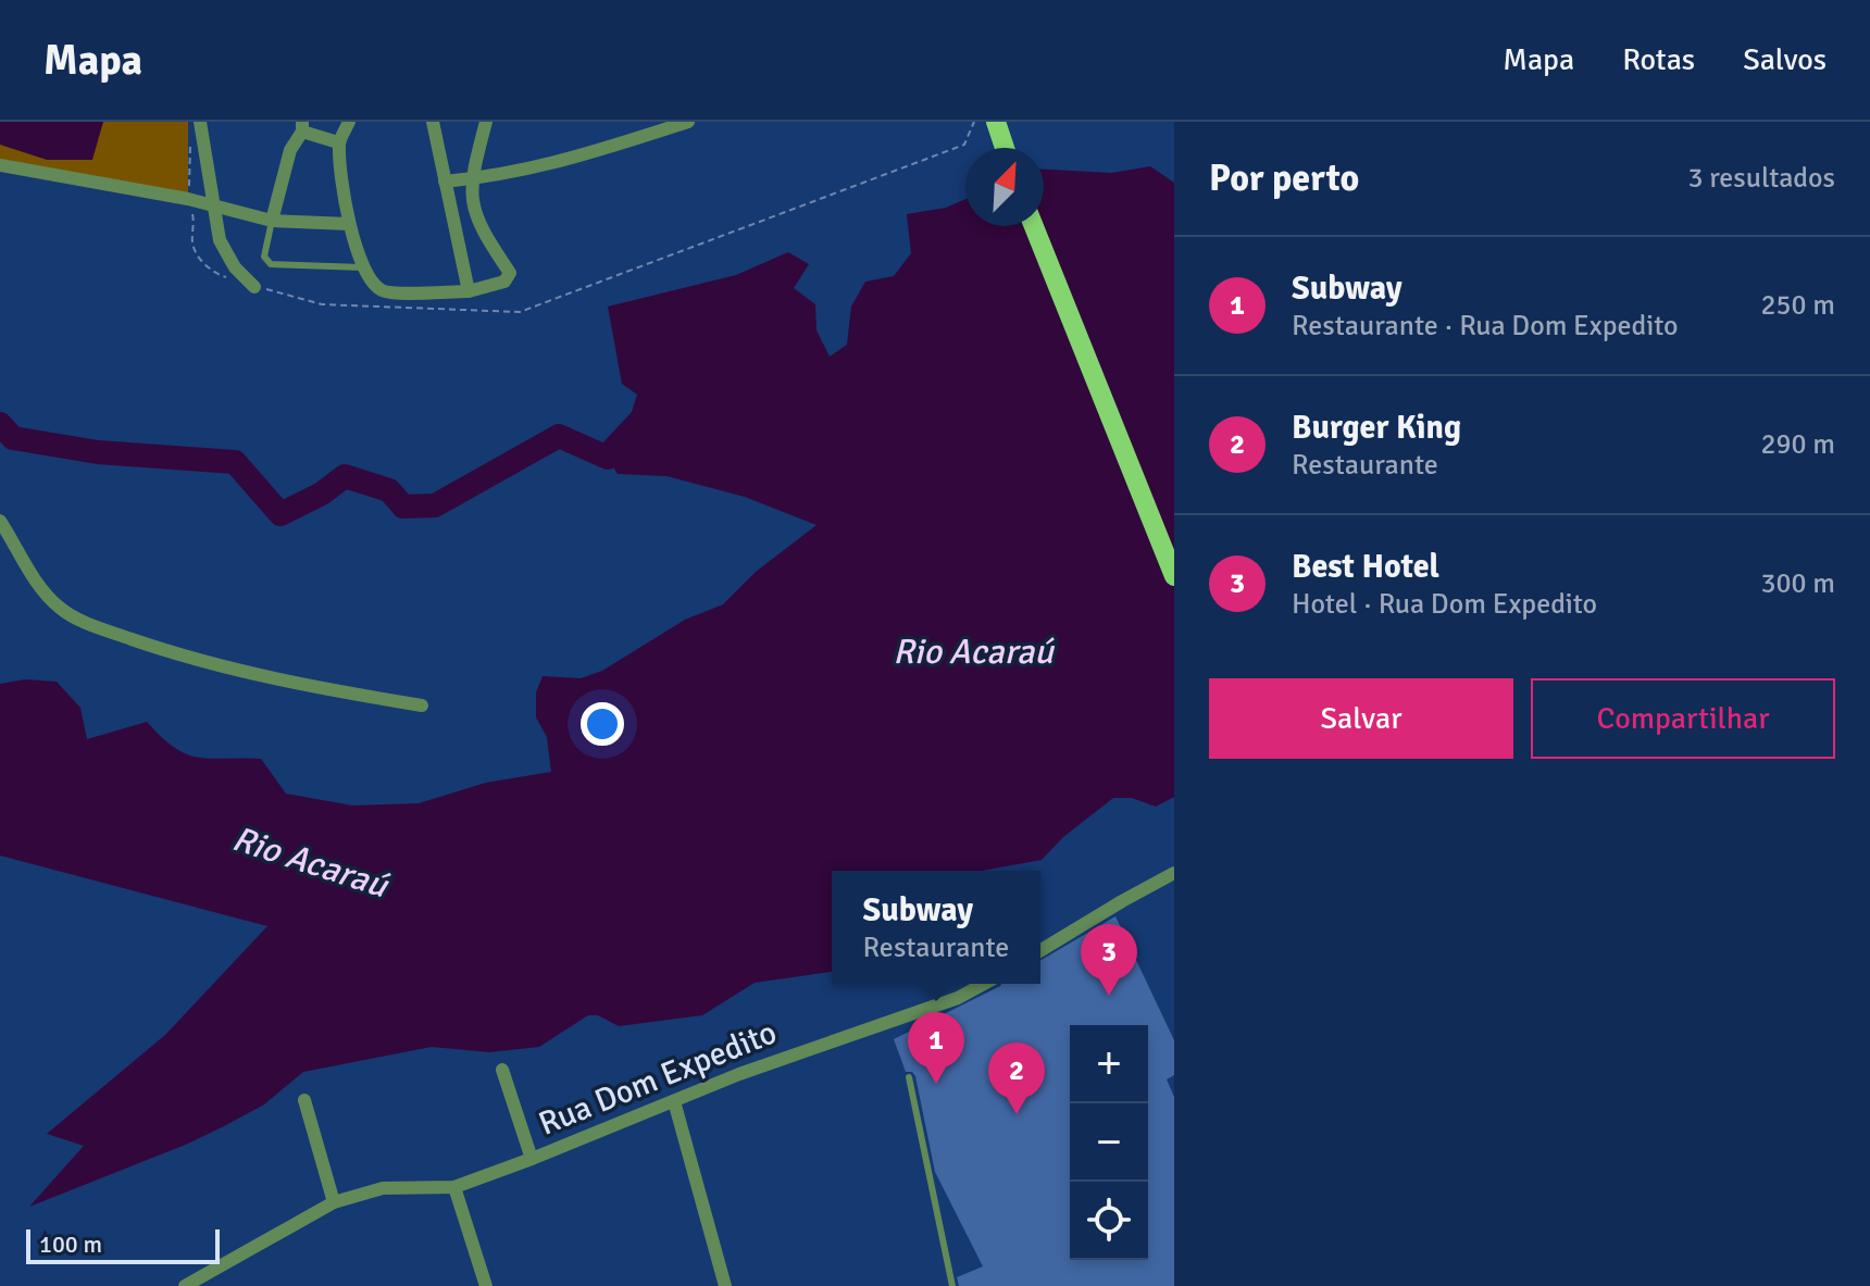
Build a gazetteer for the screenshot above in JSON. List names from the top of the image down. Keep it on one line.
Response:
{"streets":{"street":["Rua Dom Expedito"]},"water":["Rio Acaraú"],"scale_bar":"100 m","north":"top right","page":{"header":"Mapa","nav":["Mapa","Rotas","Salvos"],"heading":["Por perto","3 resultados"],"list":[{"mark":"1","name":"Subway","note":"Restaurante · Rua Dom Expedito","value":"250 m"},{"mark":"2","name":"Burger King","note":"Restaurante","value":"290 m"},{"mark":"3","name":"Best Hotel","note":"Hotel · Rua Dom Expedito","value":"300 m"}],"buttons":["Salvar","Compartilhar"],"popup":["Subway","Restaurante"],"pins":["3","1","2"],"map_buttons":["+","−"],"scale":"100 m"}}
